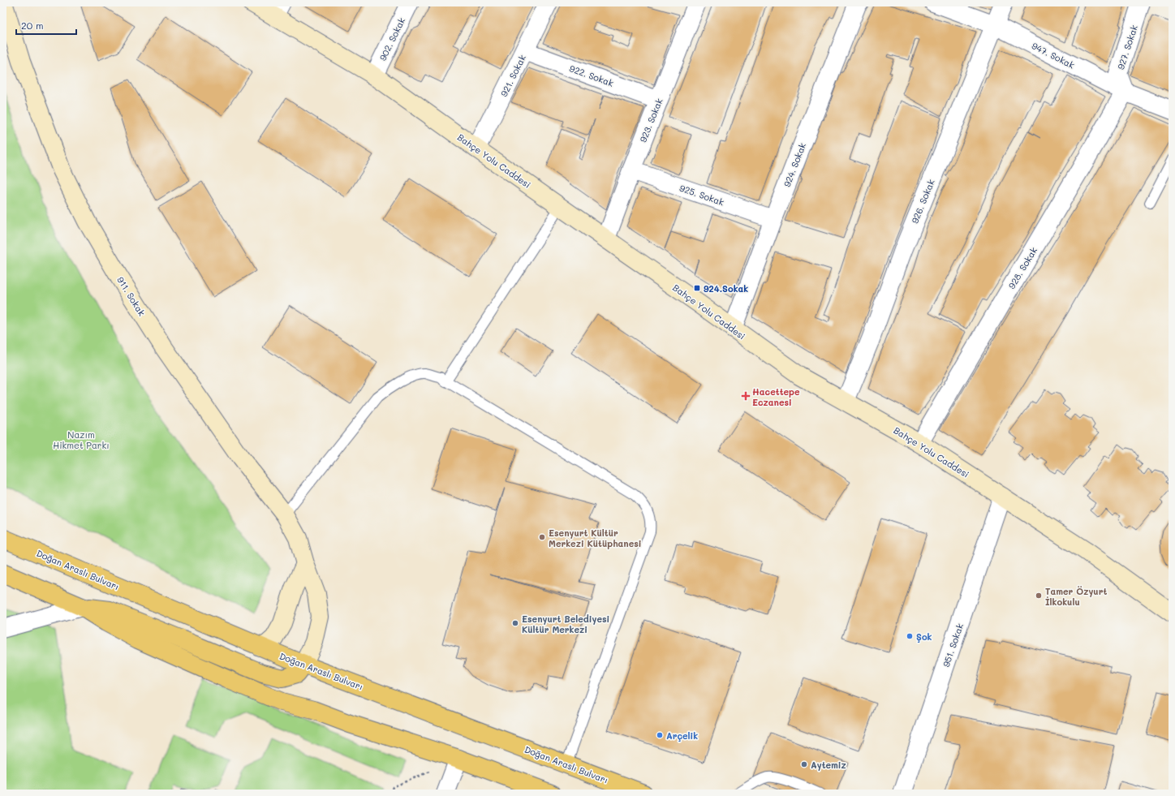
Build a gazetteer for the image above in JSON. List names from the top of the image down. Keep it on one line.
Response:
{"streets":{"main road":["Doğan Araslı Bulvarı"],"street":["902. Sokak","927. Sokak","947. Sokak","921. Sokak","922. Sokak","923. Sokak","Bahçe Yolu Caddesi","924. Sokak","925. Sokak","926. Sokak","928. Sokak","911. Sokak","951. Sokak"]},"crossings":[["902. Sokak","Bahçe Yolu Caddesi"],["927. Sokak","947. Sokak"],["927. Sokak","928. Sokak"],["947. Sokak","926. Sokak"],["947. Sokak","928. Sokak"],["921. Sokak","922. Sokak"],["921. Sokak","Bahçe Yolu Caddesi"],["922. Sokak","923. Sokak"],["923. Sokak","Bahçe Yolu Caddesi"],["923. Sokak","925. Sokak"],["Bahçe Yolu Caddesi","924. Sokak"],["Bahçe Yolu Caddesi","926. Sokak"],["Bahçe Yolu Caddesi","928. Sokak"],["Bahçe Yolu Caddesi","951. Sokak"],["924. Sokak","925. Sokak"],["911. Sokak","Doğan Araslı Bulvarı"]],"parks":["Nazım Hikmet Parkı"],"places":{"transit":["924.Sokak"],"health":["Hacettepe Eczanesi"],"other":["Esenyurt Kültür Merkezi Kütüphanesi","Tamer Özyurt İlkokulu","Esenyurt Belediyesi Kültür Merkezi","Şok","Arçelik","Aytemiz"]},"scale_bar":"20 m"}
